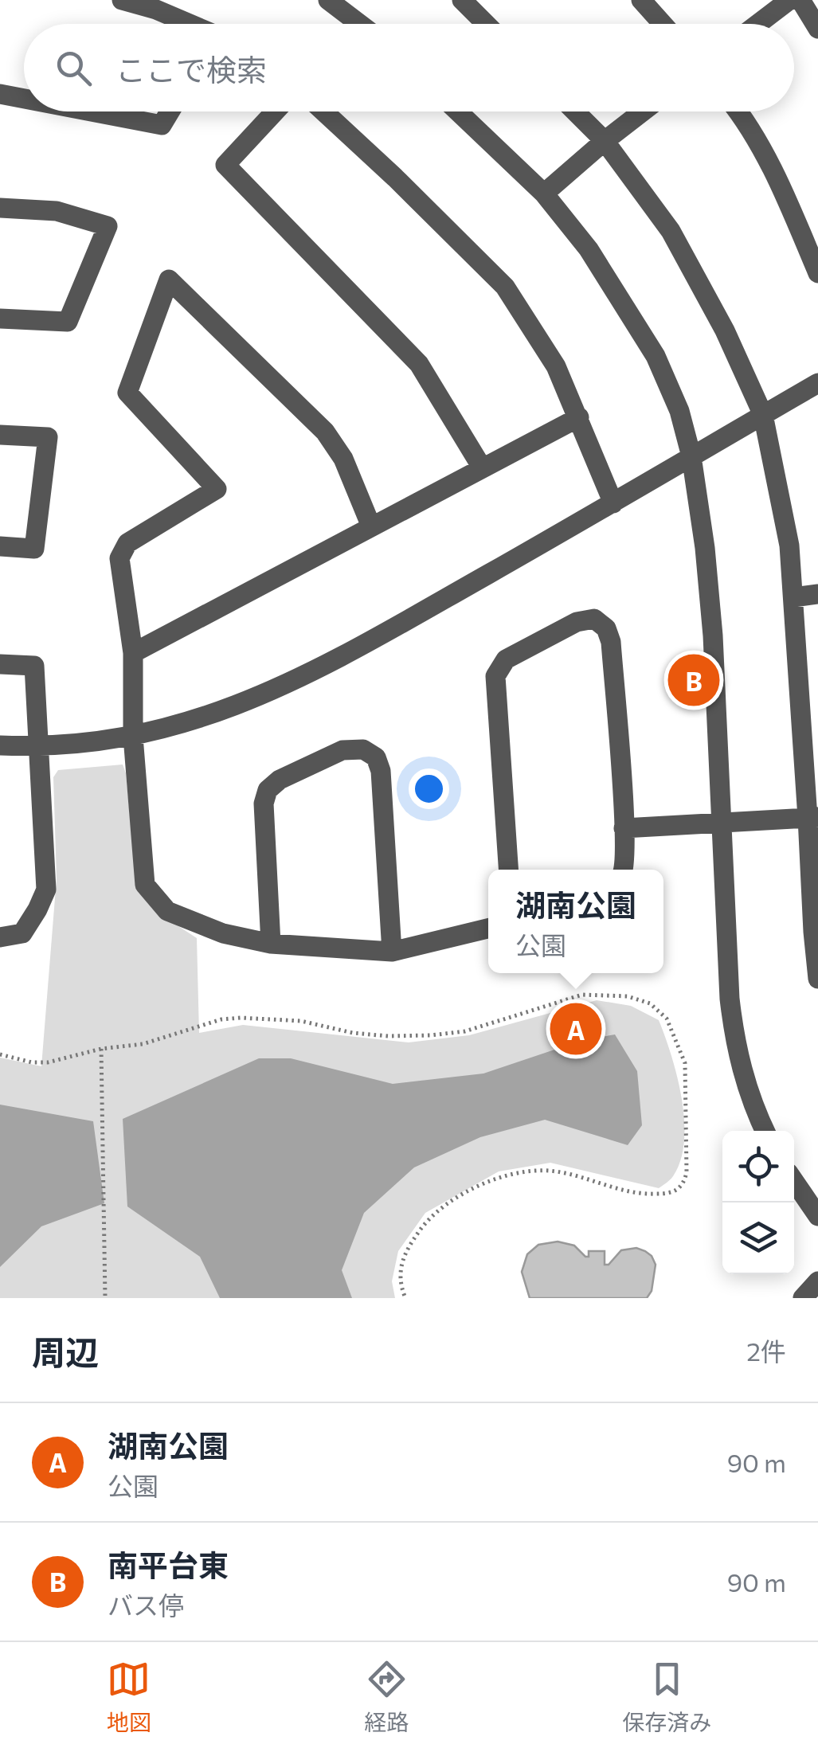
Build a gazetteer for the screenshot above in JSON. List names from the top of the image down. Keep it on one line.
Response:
{"page":{"search":"ここで検索","pins":["B","A"],"popup":["湖南公園","公園"],"heading":["周辺","2件"],"list":[{"mark":"A","name":"湖南公園","note":"公園","value":"90 m"},{"mark":"B","name":"南平台東","note":"バス停","value":"90 m"}],"nav":["地図","経路","保存済み"]}}
